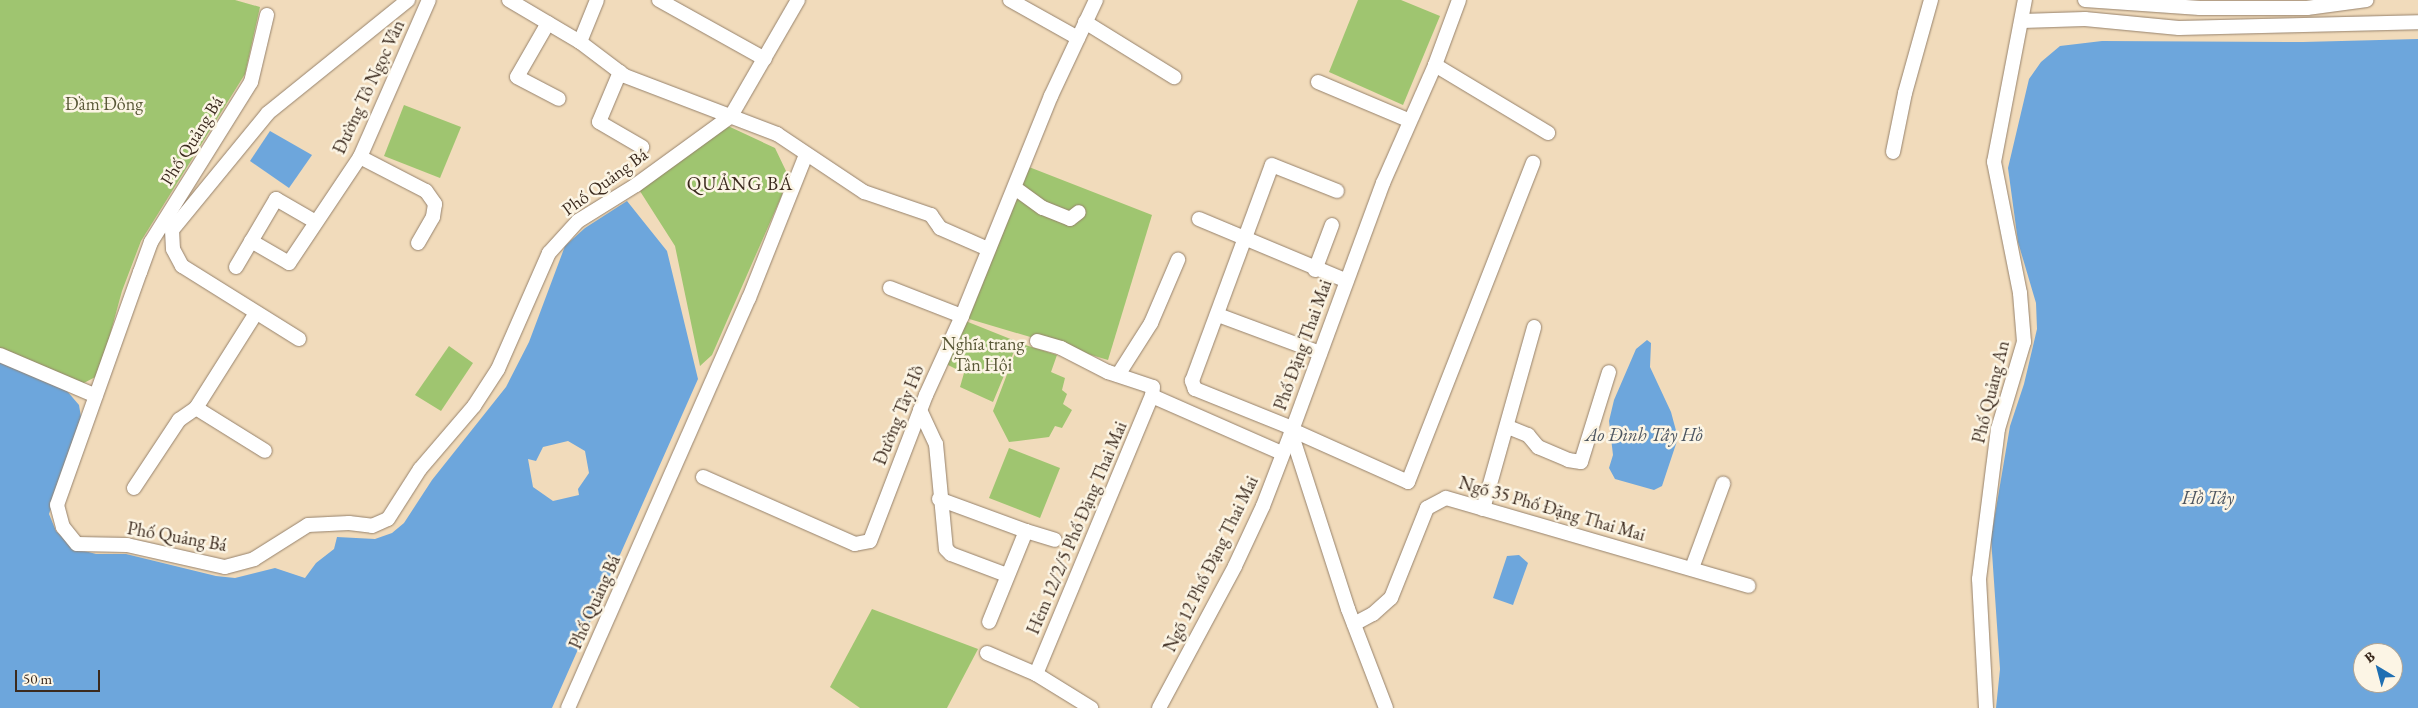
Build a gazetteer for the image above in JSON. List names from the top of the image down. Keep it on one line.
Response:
{"streets":{"street":["Đường Tô Ngọc Vân","Phố Quảng Bá","Phố Đặng Thai Mai","Phố Quảng An","Đường Tây Hồ","Ngõ 35 Phố Đặng Thai Mai","Hẻm 12/2/5 Phố Đặng Thai Mai","Ngõ 12 Phố Đặng Thai Mai"]},"crossings":[["Phố Đặng Thai Mai","Ngõ 35 Phố Đặng Thai Mai"],["Phố Đặng Thai Mai","Ngõ 12 Phố Đặng Thai Mai"]],"districts":["QUẢNG BÁ"],"water":["Ao Đình Tây Hồ","Hồ Tây"],"parks":["Đầm Đông","Nghĩa trang Tân Hội"],"scale_bar":"50 m","north":"top left"}
